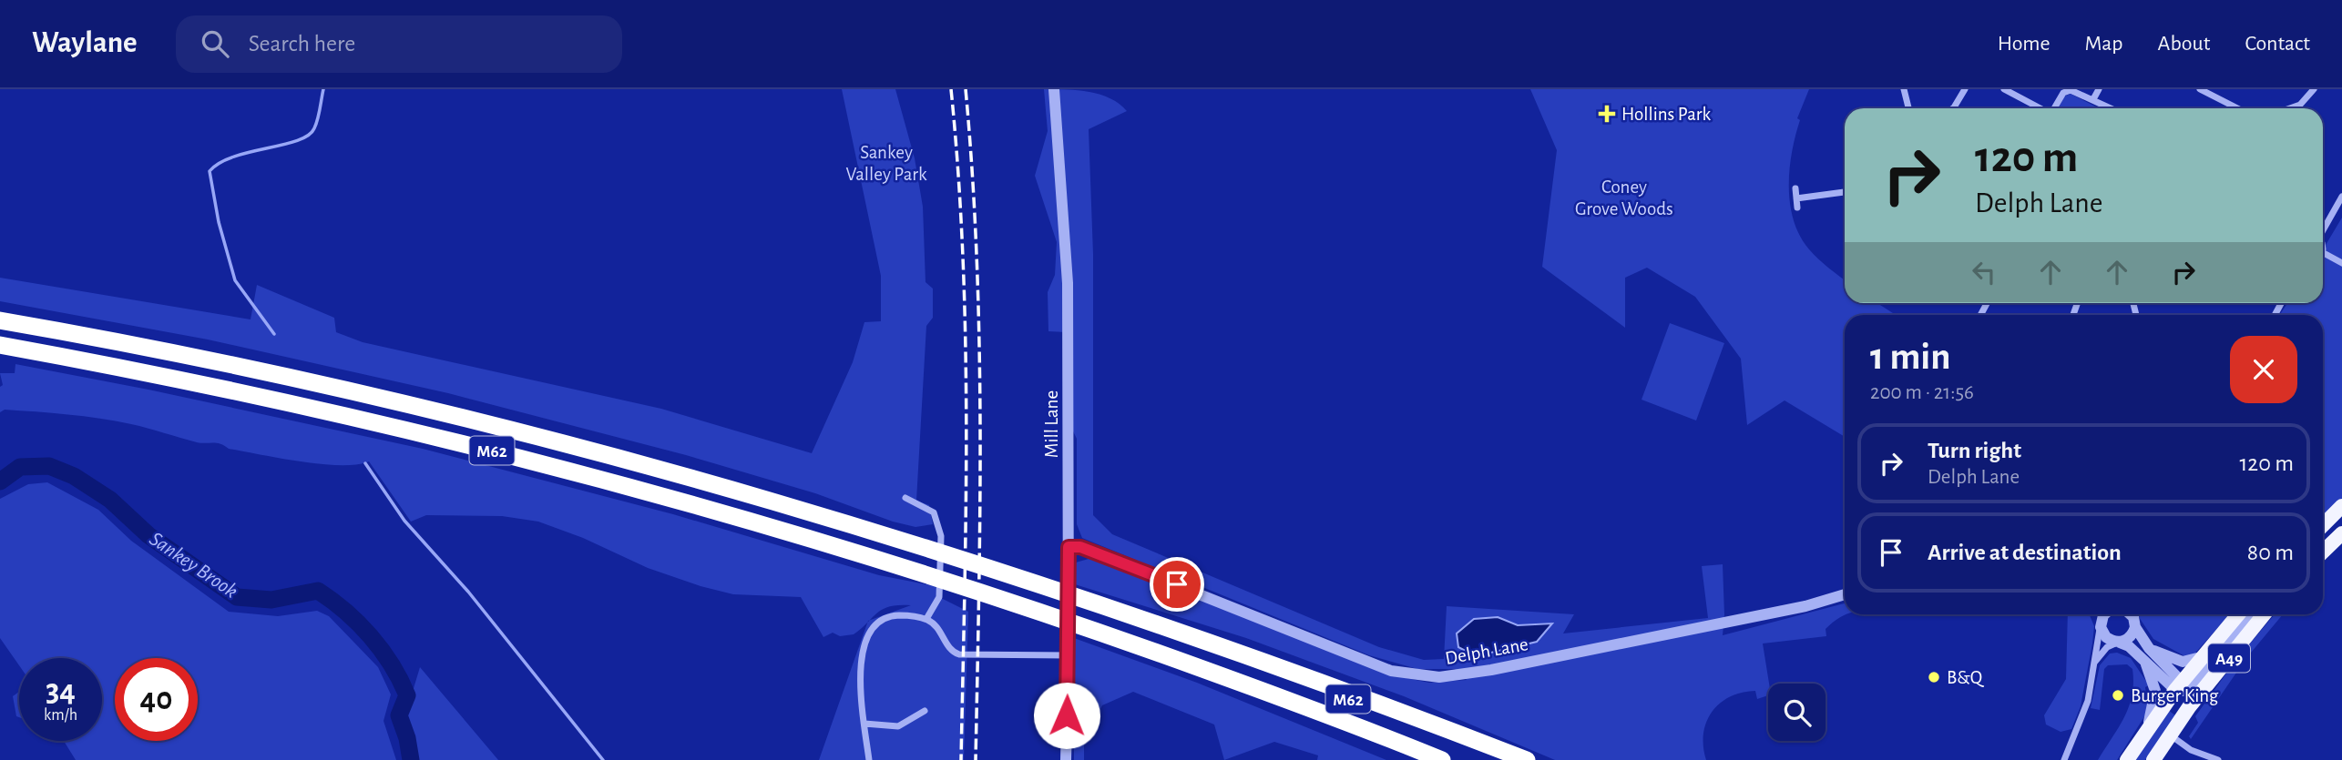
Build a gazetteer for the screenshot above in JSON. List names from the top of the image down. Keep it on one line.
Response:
{"streets":{"highway":["M62"],"main road":["A49"],"street":["Mill Lane","Delph Lane"]},"crossings":[["Mill Lane","Delph Lane"]],"water":["Sankey Brook"],"parks":["Sankey Valley Park","Coney Grove Woods"],"places":{"health":["Hollins Park"],"other":["B&Q","Burger King"]},"page":{"header":"Waylane","search":"Search here","nav":["Home","Map","About","Contact"],"turn":["120 m","Delph Lane"],"heading":["1 min","200 m · 21:56"],"list":[{"name":"Turn right","note":"Delph Lane","value":"120 m"},{"name":"Arrive at destination","value":"80 m"}],"speed":"34 km/h","limit":"40"}}
